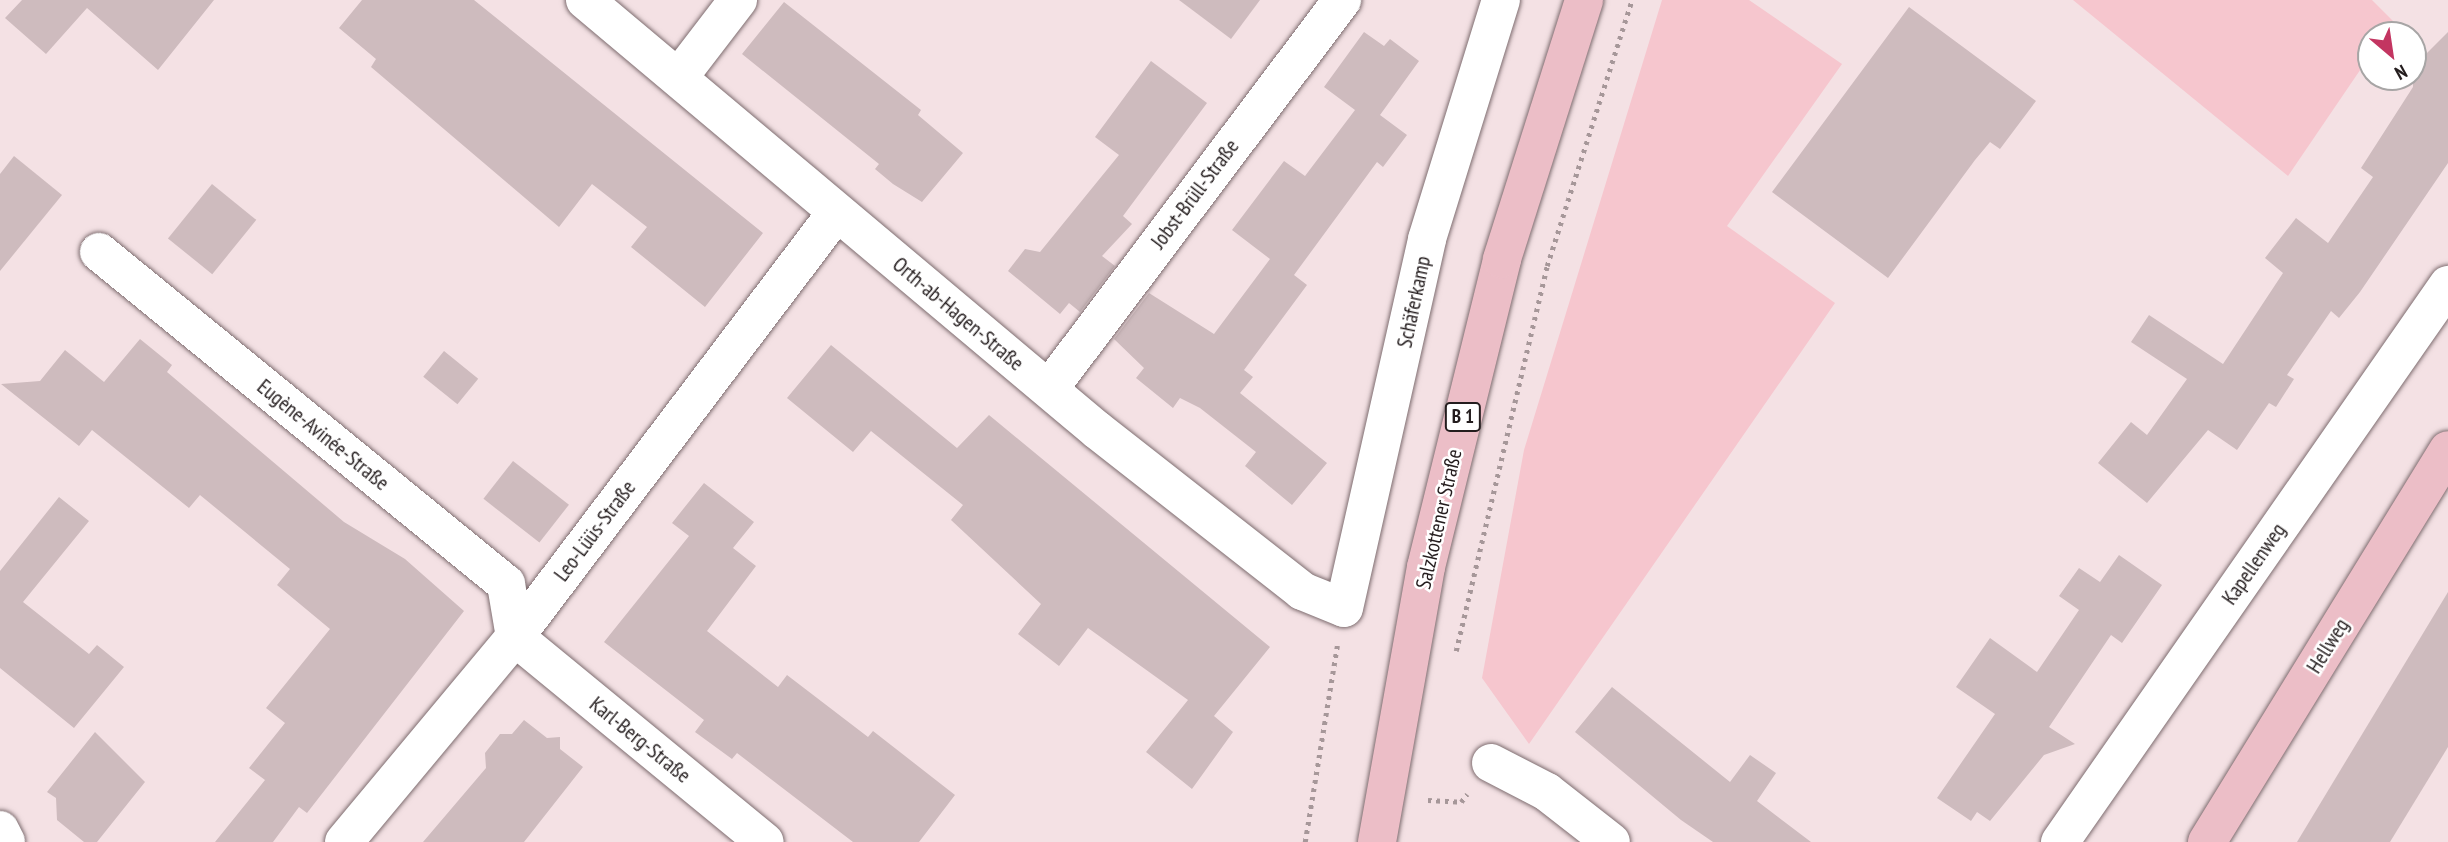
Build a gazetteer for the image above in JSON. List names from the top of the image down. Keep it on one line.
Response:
{"streets":{"main road":["B 1","Salzkottener Straße","Hellweg"],"street":["Jobst-Brüll-Straße","Schäferkamp","Orth-ab-Hagen-Straße","Eugène-Avinée-Straße","Leo-Lüüs-Straße","Kapellenweg","Karl-Berg-Straße"]},"crossings":[["Jobst-Brüll-Straße","Orth-ab-Hagen-Straße"],["Schäferkamp","Orth-ab-Hagen-Straße"],["Orth-ab-Hagen-Straße","Leo-Lüüs-Straße"],["Eugène-Avinée-Straße","Leo-Lüüs-Straße"],["Eugène-Avinée-Straße","Karl-Berg-Straße"],["Leo-Lüüs-Straße","Karl-Berg-Straße"]],"north":"bottom right"}
